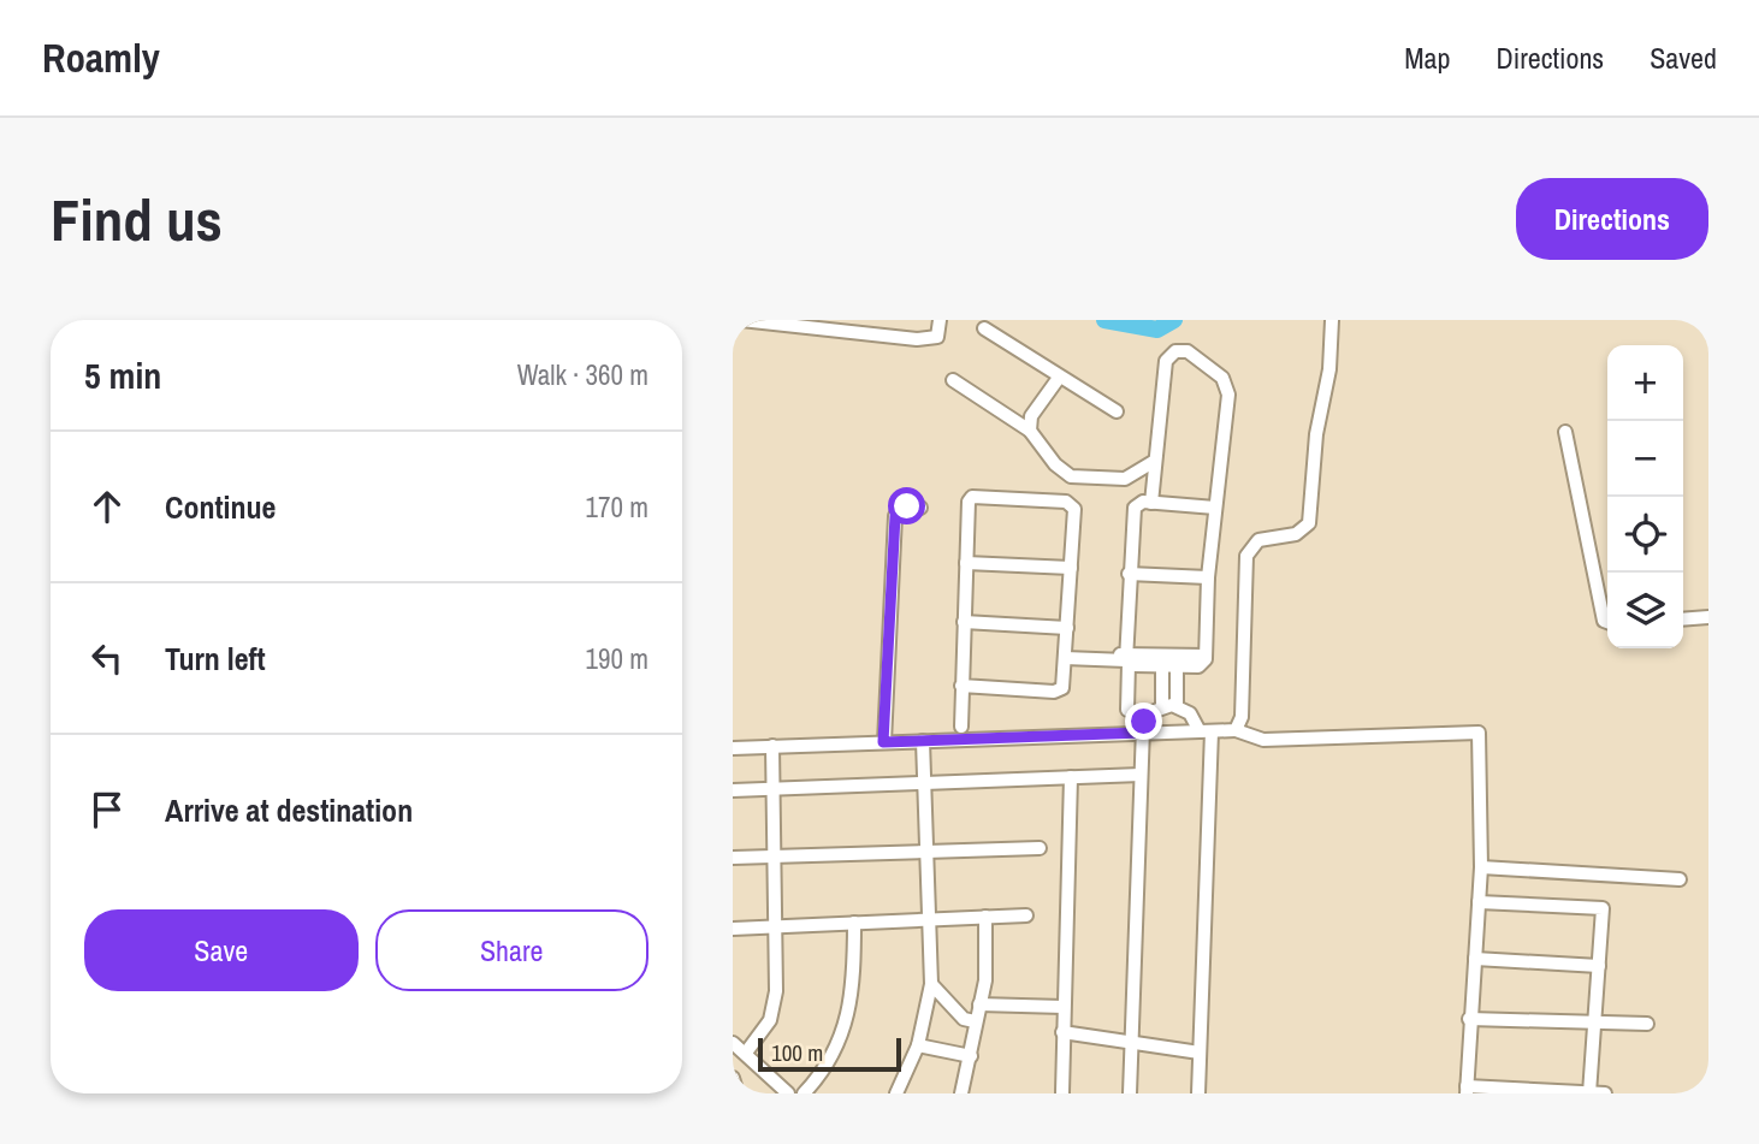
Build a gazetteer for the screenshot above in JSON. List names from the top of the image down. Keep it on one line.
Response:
{"scale_bar":"100 m","page":{"header":"Roamly","nav":["Map","Directions","Saved"],"buttons":["Directions",["Save","Share"]],"title":"Find us","heading":["5 min","Walk · 360 m"],"map_buttons":["+","−"],"list":[["Continue","170 m"],["Turn left","190 m"],"Arrive at destination"],"scale":"100 m"}}
